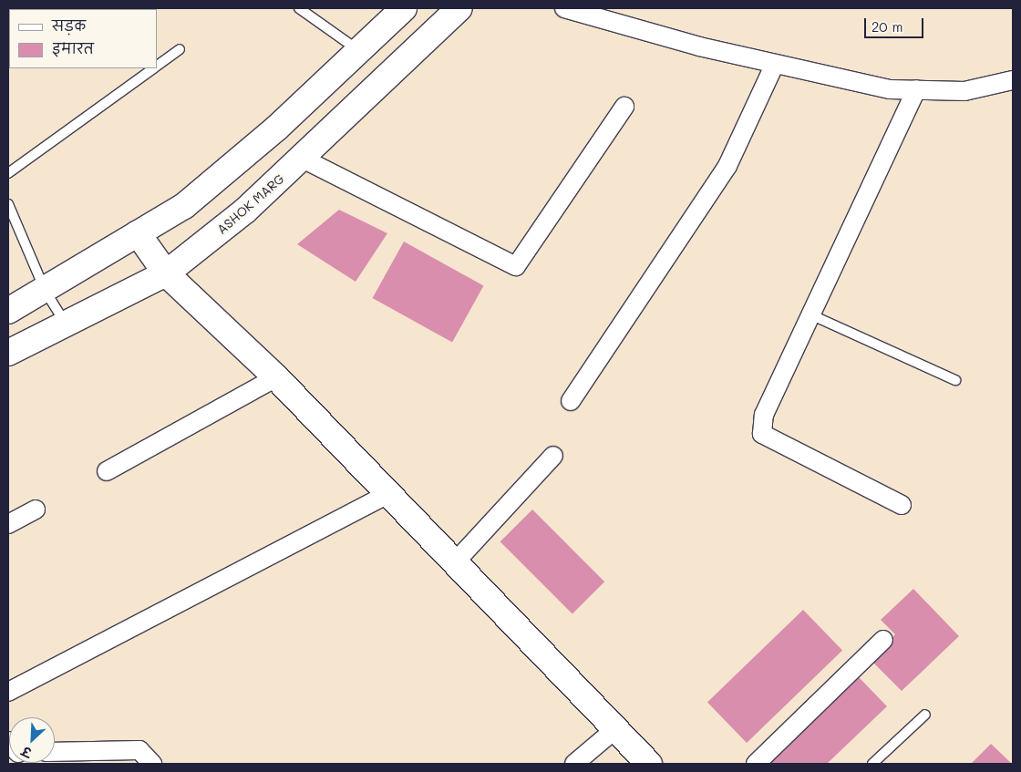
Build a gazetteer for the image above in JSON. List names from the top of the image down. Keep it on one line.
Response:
{"streets":{"main road":["ASHOK MARG"]},"legend":["सड़क","इमारत"],"scale_bar":"20 m","north":"bottom left"}
